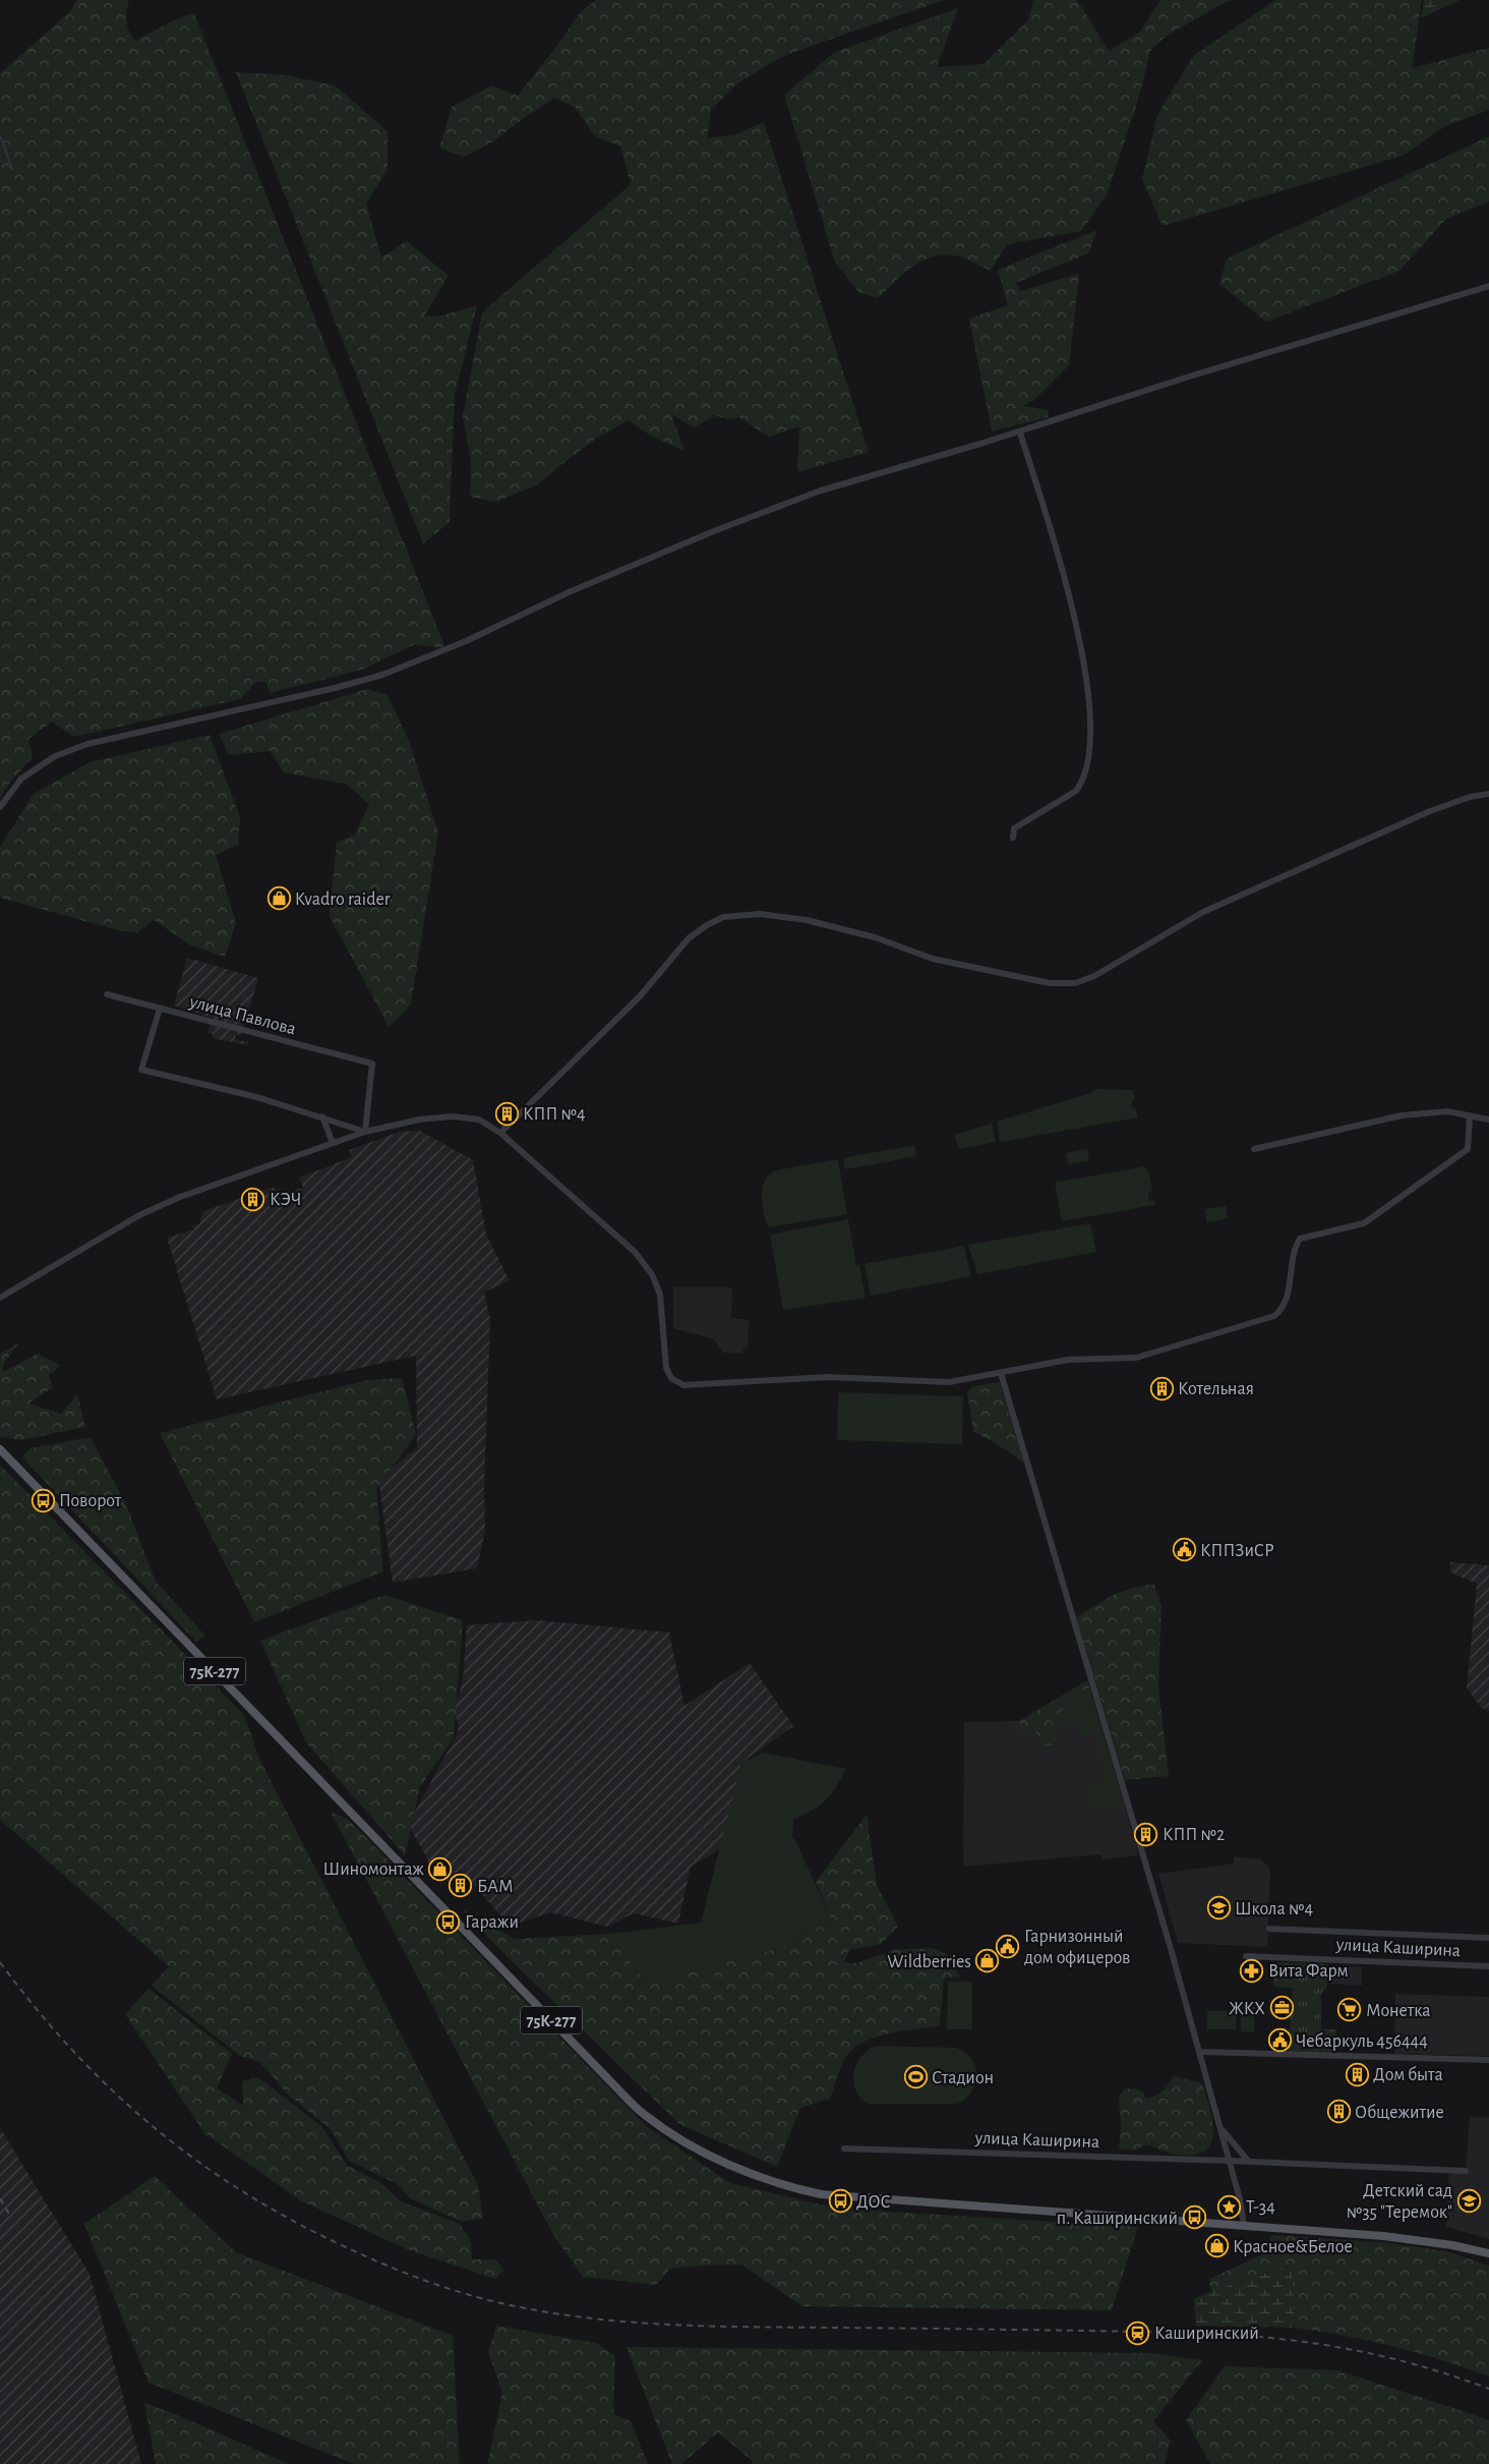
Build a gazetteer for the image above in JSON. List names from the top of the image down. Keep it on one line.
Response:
{"streets":{"main road":["75К-277"],"street":["улица Павлова","улица Каширина"]},"places":{"shop":["Kvadro raider","Шиномонтаж","Wildberries","Красное&Белое"],"building":["КПП №4","КЭЧ","Котельная","КПП №2","БАМ","Дом быта","Общежитие"],"bus stop":["Поворот","Гаражи","ДОС","п. Каширинский"],"public building":["КППЗиСР","Гарнизонный дом офицеров","Чебаpкуль 456444"],"school or university":["Школа №4","Детский сад №35 \"Теремок\""],"pharmacy":["Вита Фарм"],"office":["ЖКХ"],"supermarket":["Монетка"],"sports":["Стадион"],"place":["Т-34"],"station":["Каширинский"]}}
